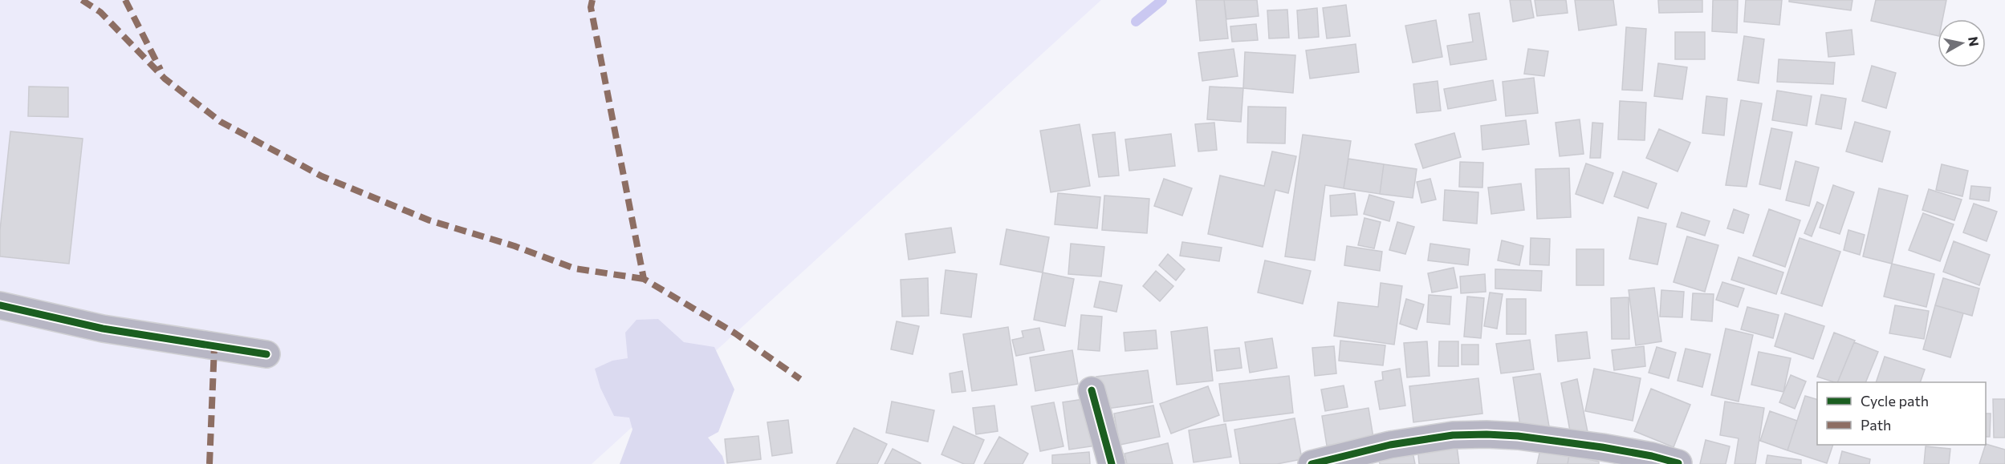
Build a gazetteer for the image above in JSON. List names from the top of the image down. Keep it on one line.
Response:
{"legend":["Cycle path","Path"],"north":"right"}
